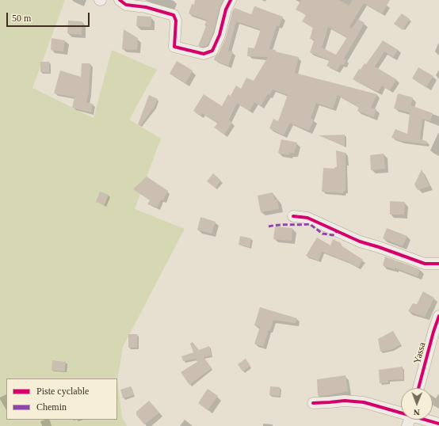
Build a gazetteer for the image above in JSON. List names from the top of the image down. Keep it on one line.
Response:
{"streets":{"street":["Yassa"]},"legend":["Piste cyclable","Chemin"],"scale_bar":"50 m","north":"bottom"}
